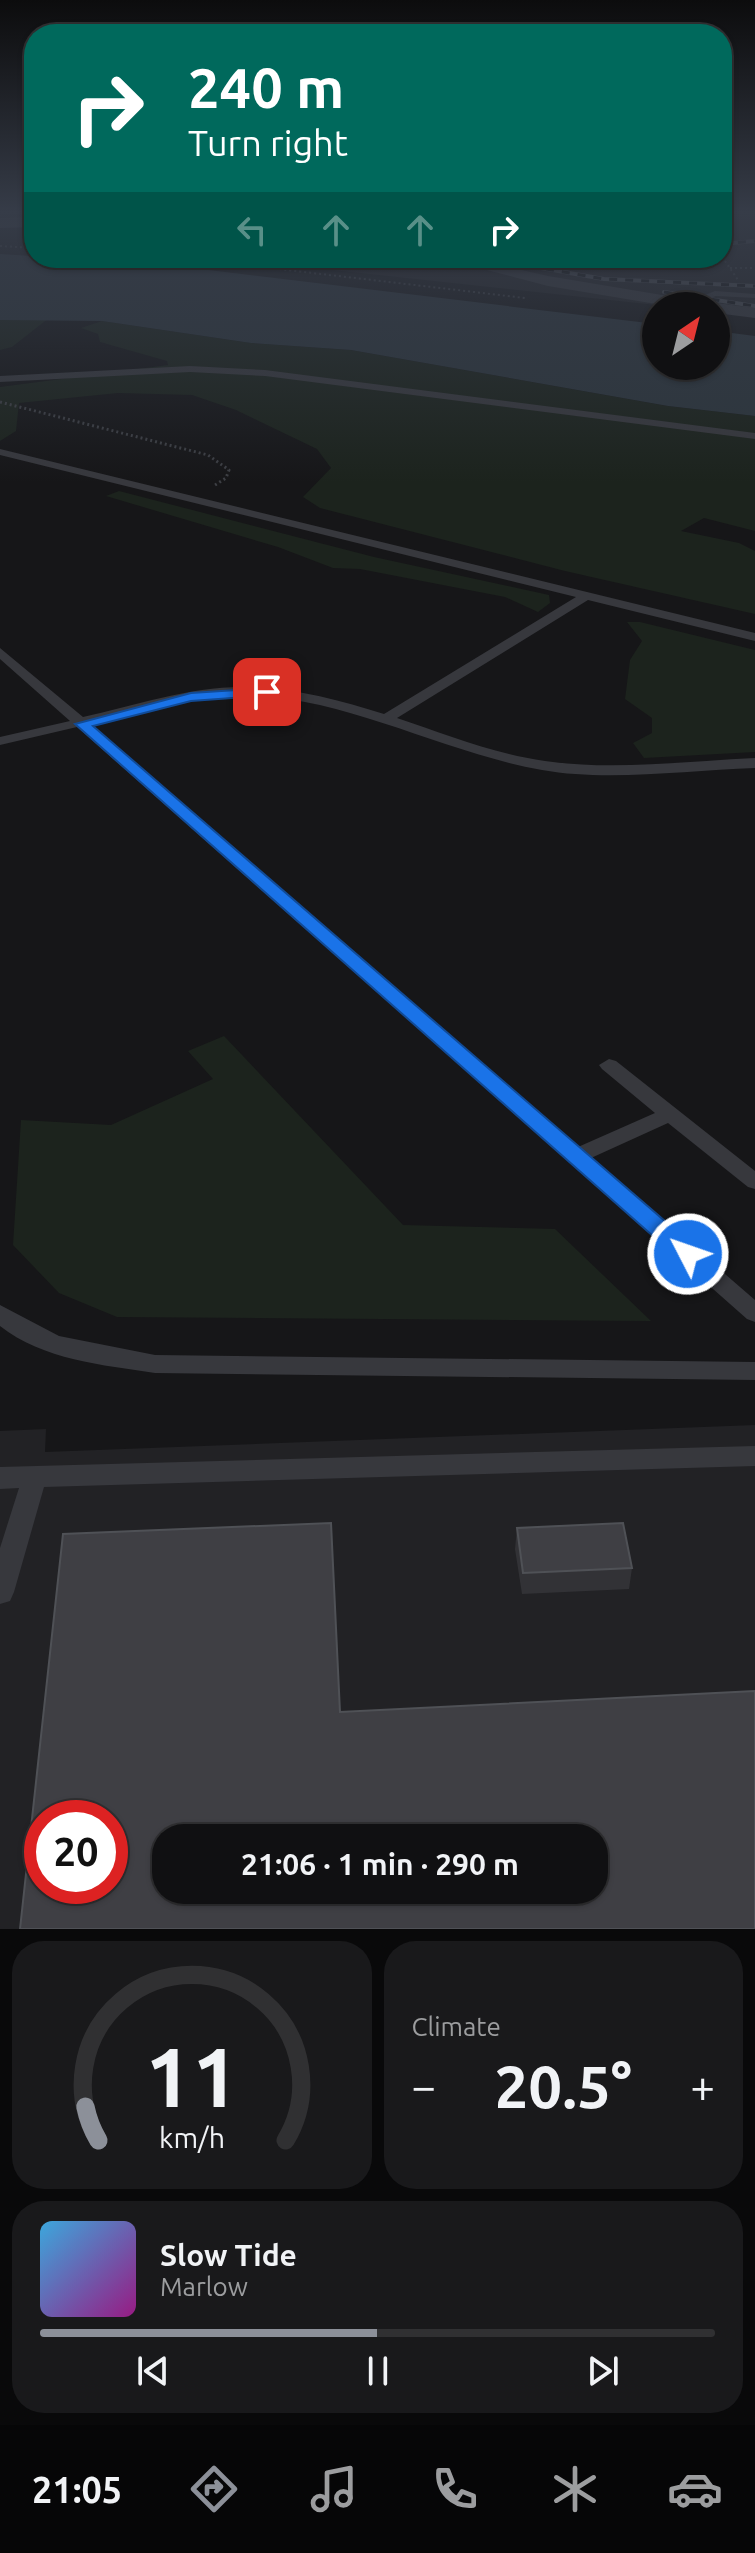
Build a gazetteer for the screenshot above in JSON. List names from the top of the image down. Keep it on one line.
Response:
{"north":"top right","page":{"turn":["240 m","Turn right"],"limit":"20","trip":"21:06 · 1 min · 290 m","tile":"Climate","heat":["−","20.5°","+"],"song":["Slow Tide","Marlow"],"tabs":"21:05","gauge":["11","km/h"]}}
